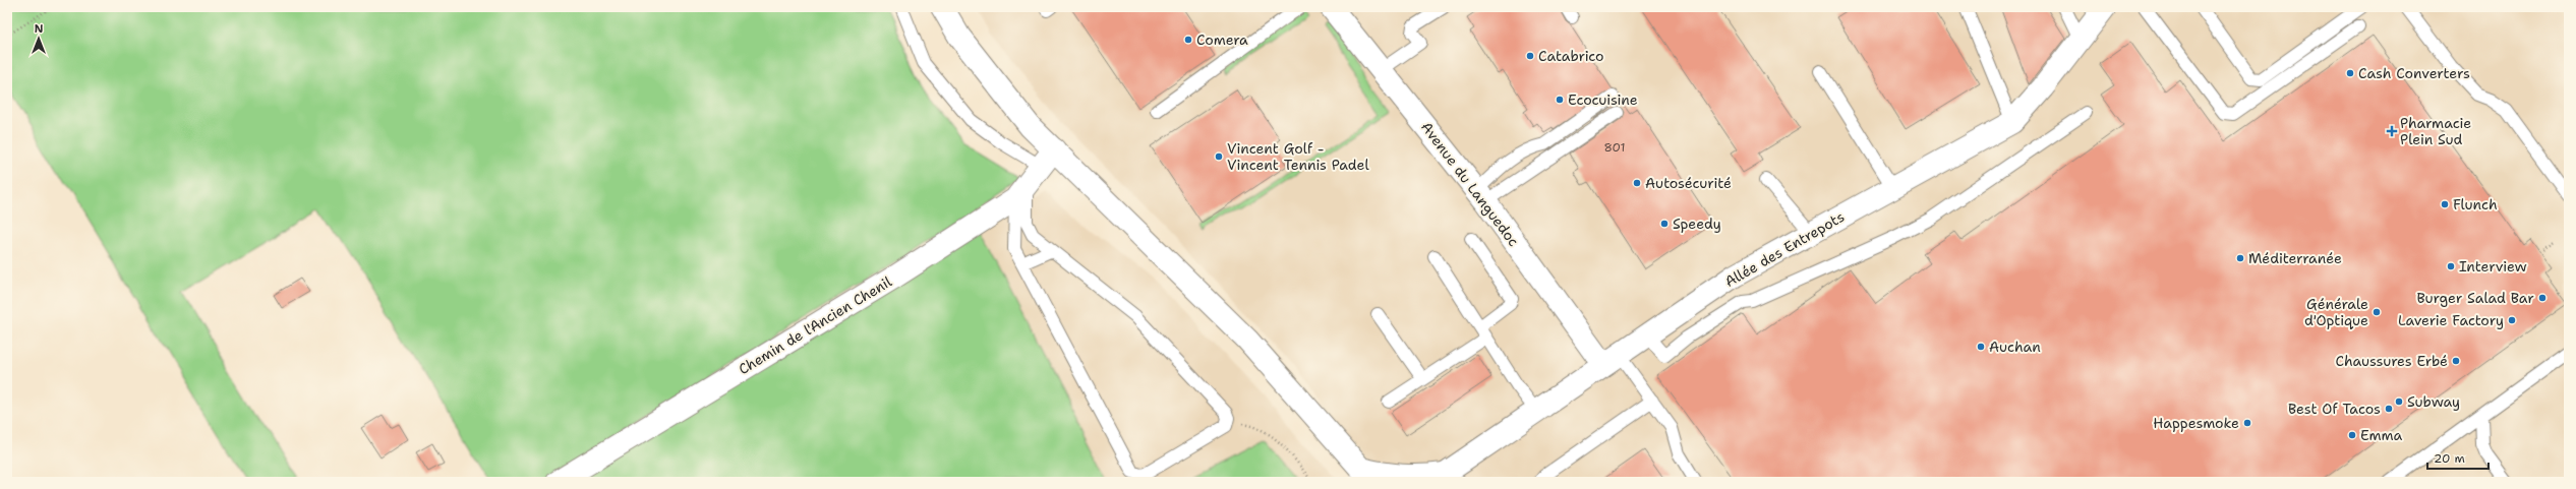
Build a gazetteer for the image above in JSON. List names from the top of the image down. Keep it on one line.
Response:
{"streets":{"street":["Avenue du Languedoc","Allée des Entrepots","Chemin de l'Ancien Chenil"]},"crossings":[["Avenue du Languedoc","Allée des Entrepots"]],"places":{"other":["Comera","Catabrico","Cash Converters","Ecocuisine","Vincent Golf - Vincent Tennis Padel","Autosécurité","Flunch","Speedy","Méditerranée","Interview","Burger Salad Bar","Générale d'Optique","Laverie Factory","Auchan","Chaussures Erbé","Subway","Best Of Tacos","Happesmoke","Emma"],"health":["Pharmacie Plein Sud"]},"house_numbers":["801"],"scale_bar":"20 m","north":"top"}
